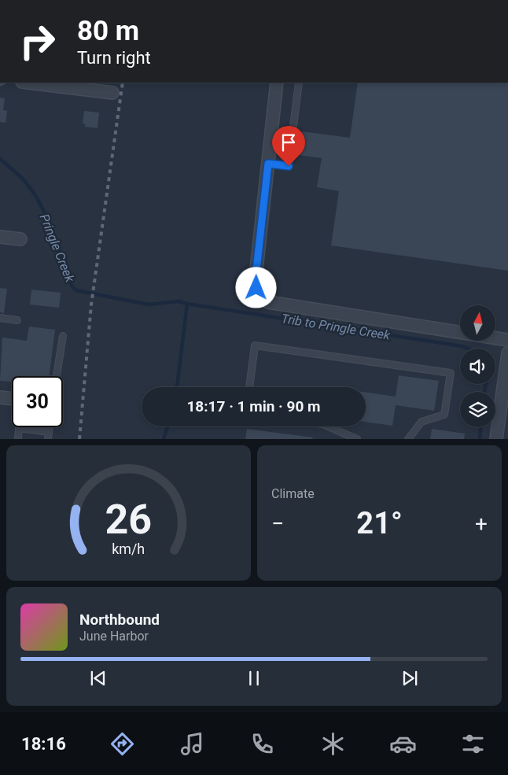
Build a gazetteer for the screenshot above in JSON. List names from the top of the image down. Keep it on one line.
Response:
{"water":["Pringle Creek","Trib to Pringle Creek"],"north":"top","page":{"turn":["80 m","Turn right"],"limit":"30","trip":"18:17 · 1 min · 90 m","tile":"Climate","heat":["−","21°","+"],"song":["Northbound","June Harbor"],"tabs":"18:16","gauge":["26","km/h"]}}
